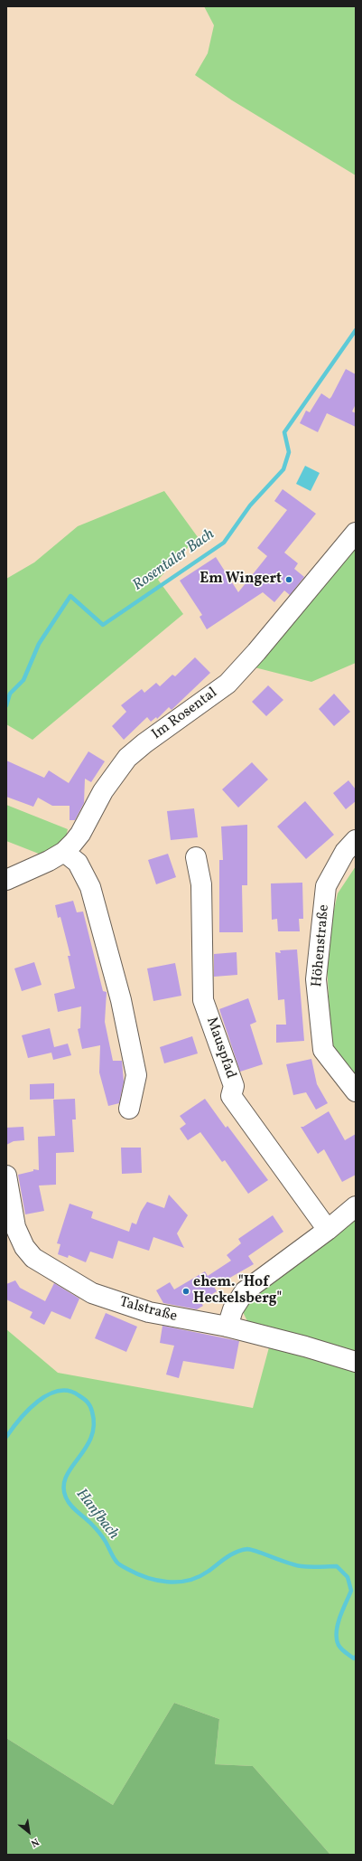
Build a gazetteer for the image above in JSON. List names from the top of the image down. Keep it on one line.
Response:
{"streets":{"street":["Im Rosental","Höhenstraße","Mauspfad","Talstraße"]},"water":["Rosentaler Bach","Hanfbach"],"places":["Em Wingert","ehem. \"Hof Heckelsberg\""],"north":"bottom right"}
